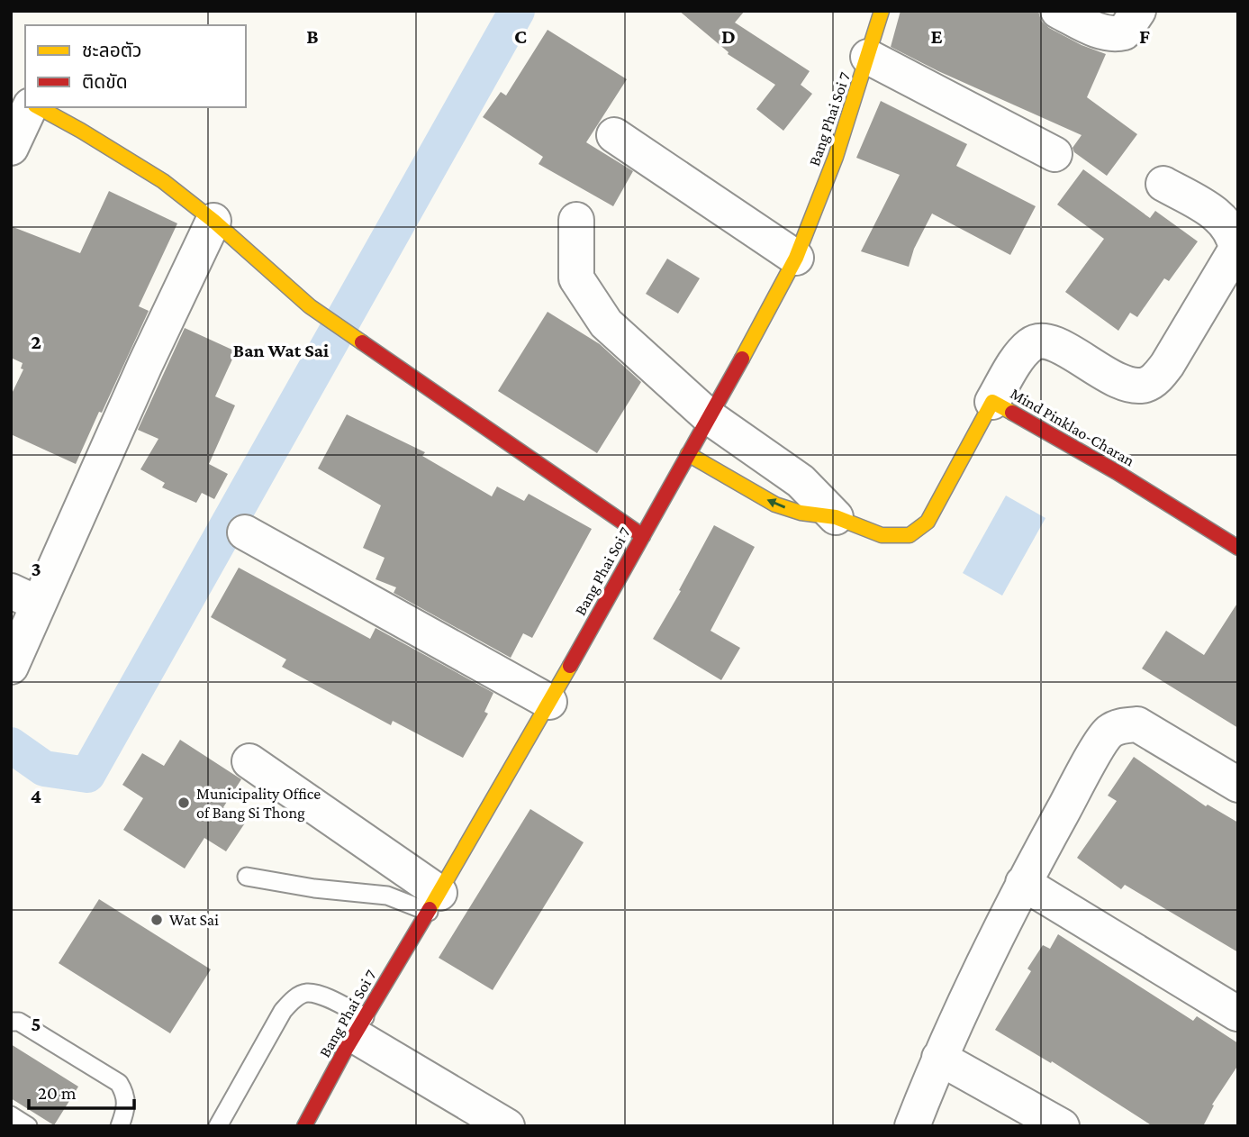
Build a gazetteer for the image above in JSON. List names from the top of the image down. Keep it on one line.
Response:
{"streets":{"street":["Bang Phai Soi 7","Mind Pinklao-Charan"]},"crossings":[["Bang Phai Soi 7","Mind Pinklao-Charan"]],"districts":["Ban Wat Sai"],"places":["Municipality Office of Bang Si Thong","Wat Sai"],"legend":["ชะลอตัว","ติดขัด"],"scale_bar":"20 m","grid":{"columns":["B","C","D","E","F"],"rows":["2","3","4","5"]}}
